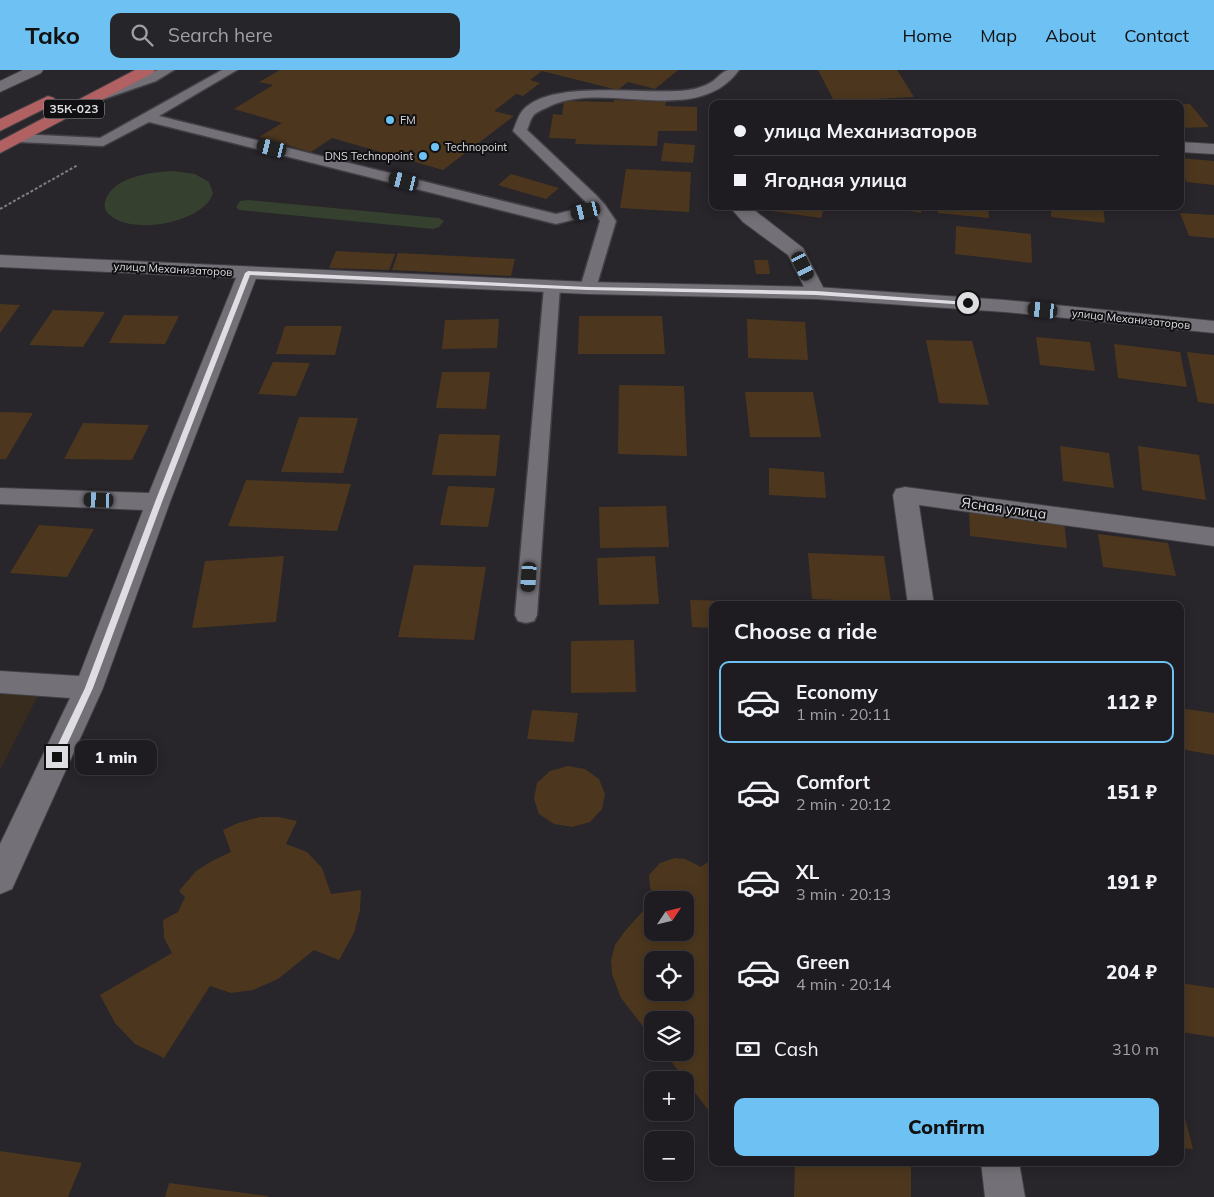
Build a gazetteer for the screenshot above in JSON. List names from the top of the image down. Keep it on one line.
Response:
{"streets":{"main road":["35К-023"],"street":["улица Механизаторов","Ясная улица"]},"places":["FM","Technopoint","DNS Technopoint"],"north":"top right","page":{"header":"Tako","search":"Search here","nav":["Home","Map","About","Contact"],"banner":["улица Механизаторов","Ягодная улица"],"heading":"Choose a ride","list":[{"name":"Economy","note":"1 min · 20:11","value":"112 ₽"},{"name":"Comfort","note":"2 min · 20:12","value":"151 ₽"},{"name":"XL","note":"3 min · 20:13","value":"191 ₽"},{"name":"Green","note":"4 min · 20:14","value":"204 ₽"}],"bubble":"1 min","map_buttons":["+","−"],"pay":["Cash","310 m"],"buttons":"Confirm"}}
